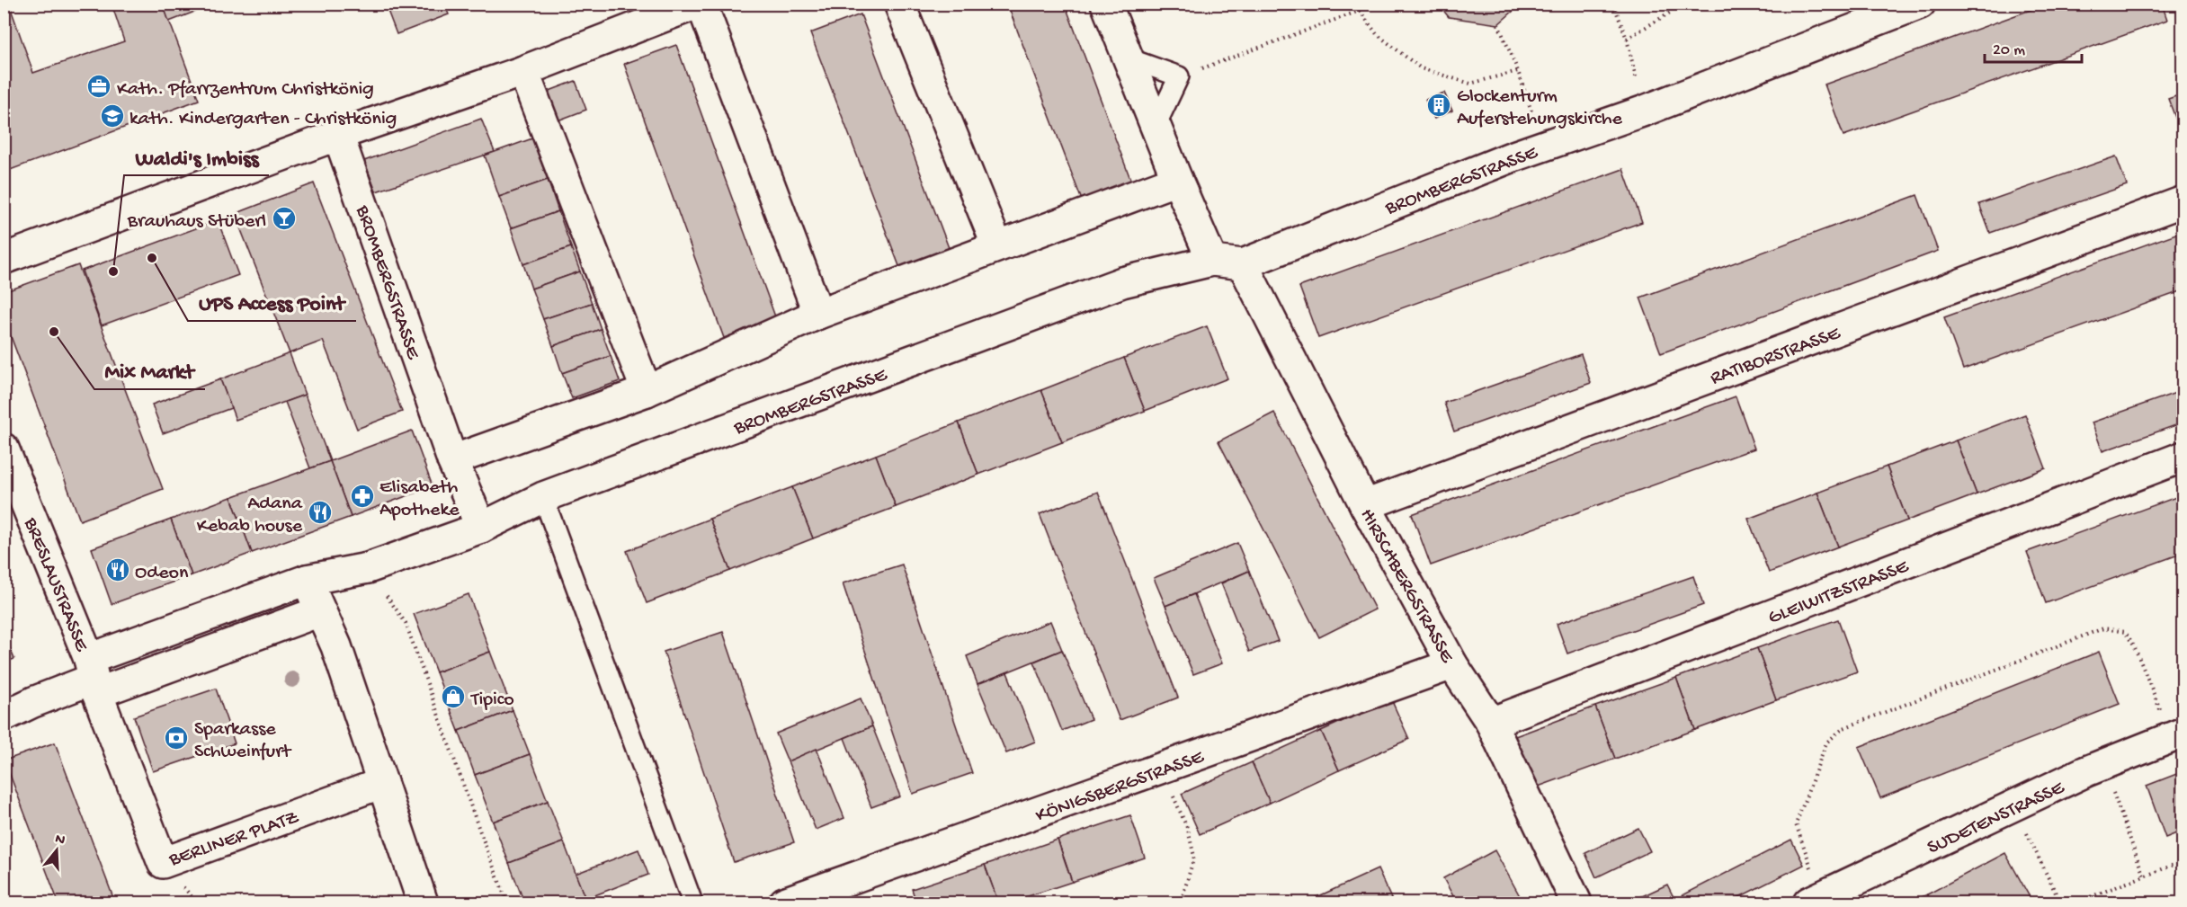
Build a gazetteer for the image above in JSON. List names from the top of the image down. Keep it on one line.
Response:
{"streets":{"street":["BROMBERGSTRASSE","RATIBORSTRASSE","BRESLAUSTRASSE","HIRSCHBERGSTRASSE","GLEIWITZSTRASSE","KÖNIGSBERGSTRASSE","SUDETENSTRASSE","BERLINER PLATZ"]},"crossings":[["BROMBERGSTRASSE","HIRSCHBERGSTRASSE"],["RATIBORSTRASSE","HIRSCHBERGSTRASSE"],["BRESLAUSTRASSE","BERLINER PLATZ"],["HIRSCHBERGSTRASSE","GLEIWITZSTRASSE"],["HIRSCHBERGSTRASSE","KÖNIGSBERGSTRASSE"]],"places":{"office":["Kath. Pfarrzentrum Christkönig"],"building":["Glockenturm Auferstehungskirche"],"school or university":["kath. Kindergarten - Christkönig"],"bar":["Brauhaus Stüberl"],"other":["UPS Access Point","Waldi's Imbiss","Mix Markt"],"pharmacy":["Elisabeth Apotheke"],"restaurant":["Adana Kebab house","Odeon"],"shop":["Tipico"],"bank":["Sparkasse Schweinfurt"]},"scale_bar":"20 m","north":"top"}
